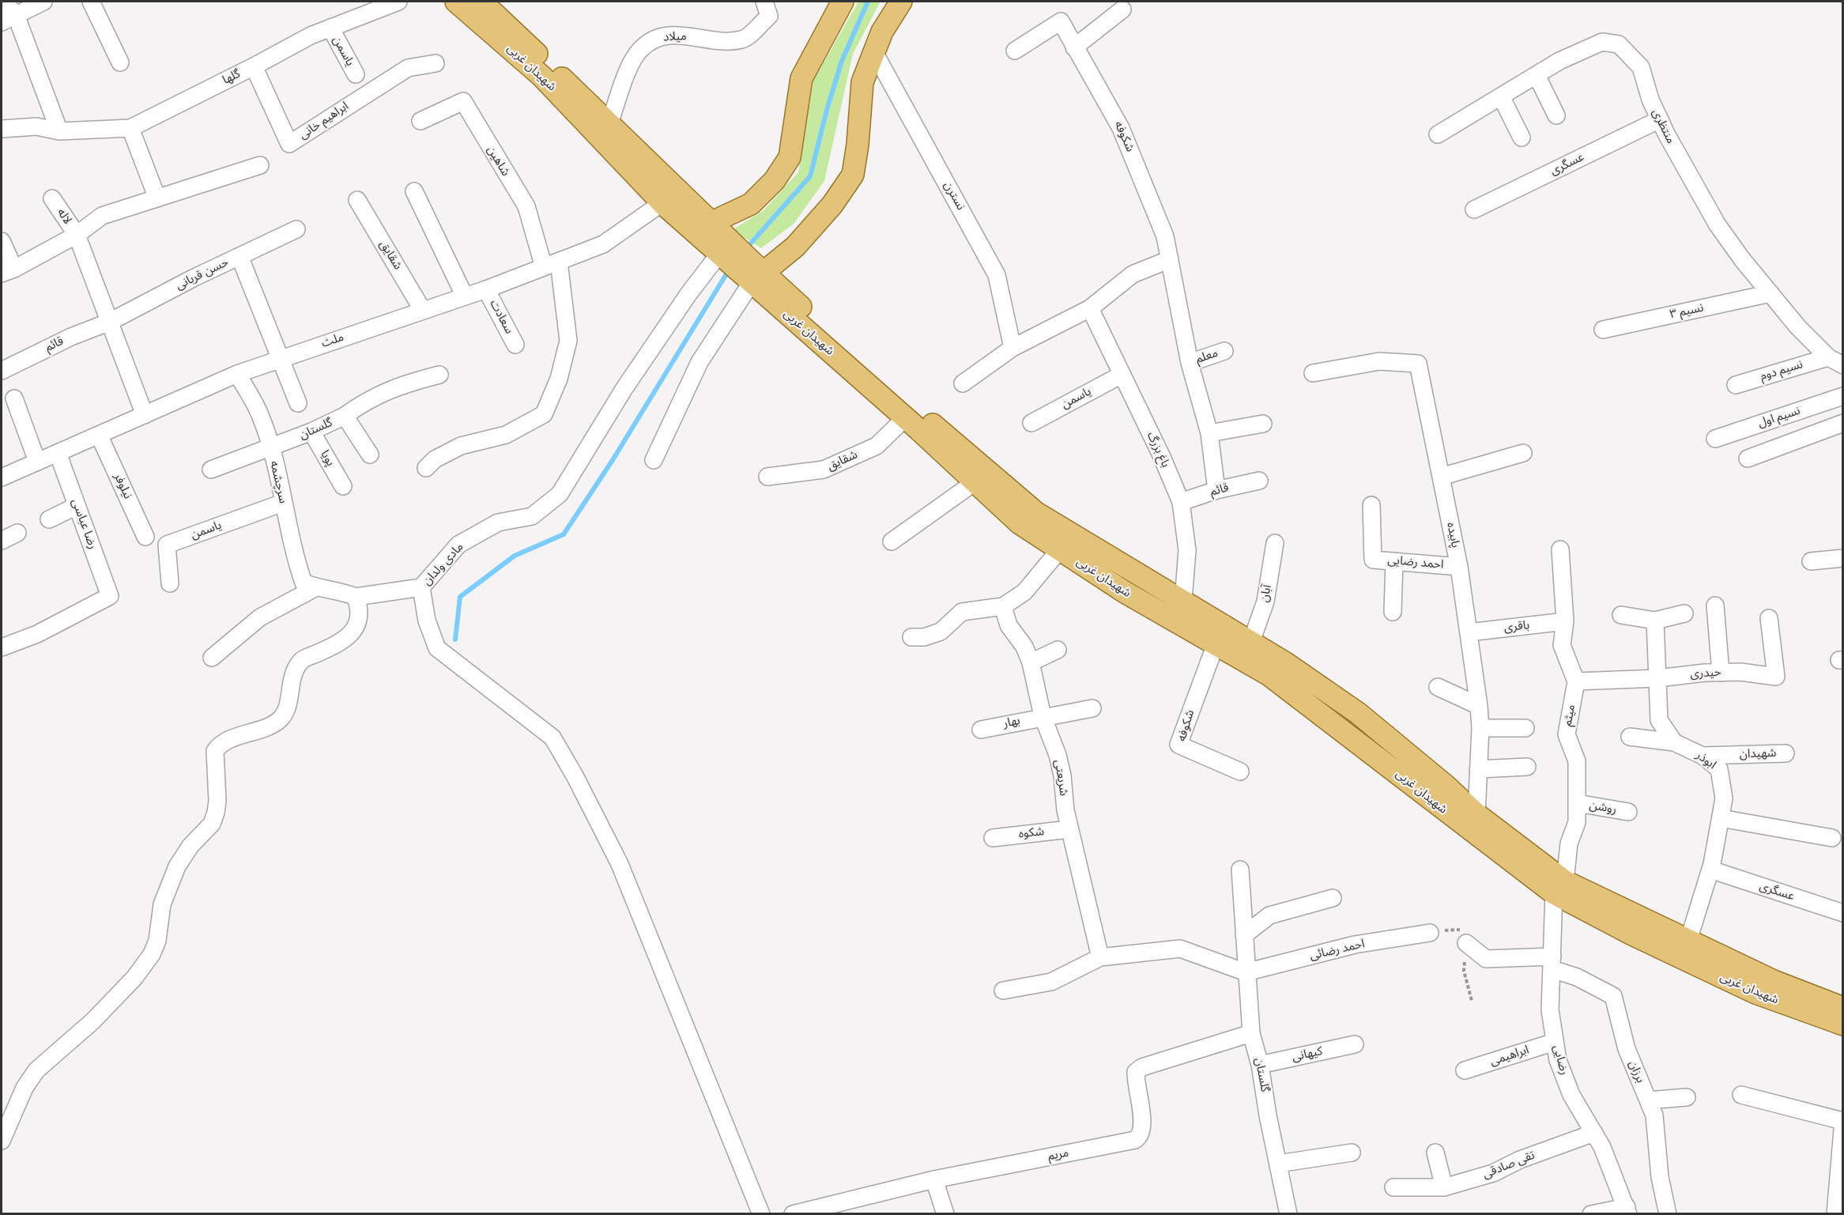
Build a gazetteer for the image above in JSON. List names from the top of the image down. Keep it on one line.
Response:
{"streets":{"main road":["شهیدان غربی"],"street":["میلاد","یاسمن","گلها","ابراهیم خانی","منتظری","شکوفه","شاهین","عسگری","نسترن","لاله","شقایق","حسن قربانی","نسیم ۳","سعادت","ملت","قائم","معلم","نسیم دوم","نسیم اول","گلستان","باغ بزرگ","پویا","سرچشمه","نیلوفر","رضا عباسی","پابیده","احمد رضایی","مادی ولدان","آبان","باقری","حیدری","میثم","بهار","شهیدان","ابوذر","شریعتی","روشن","شکوه","احمد رضائی","کیهانی","ابراهیمی","رضایی","برزان","مریم","تقی صادقی"]},"crossings":[["میلاد","شهیدان غربی"],["یاسمن","گلها"],["یاسمن","باغ بزرگ"],["یاسمن","سرچشمه"],["شهیدان غربی","شکوفه"],["شهیدان غربی","شقایق"],["شهیدان غربی","ملت"],["شهیدان غربی","باغ بزرگ"],["شهیدان غربی","پابیده"],["شهیدان غربی","مادی ولدان"],["شهیدان غربی","آبان"],["شهیدان غربی","میثم"],["شهیدان غربی","ابوذر"],["شهیدان غربی","رضایی"],["گلها","ابراهیم خانی"],["منتظری","عسگری"],["منتظری","نسیم ۳"],["منتظری","نسیم دوم"],["شکوفه","قائم"],["شکوفه","معلم"],["شاهین","ملت"],["عسگری","ابوذر"],["شقایق","ملت"],["حسن قربانی","قائم"],["سعادت","ملت"],["ملت","سرچشمه"],["ملت","نیلوفر"],["ملت","رضا عباسی"],["قائم","باغ بزرگ"],["گلستان","پویا"],["گلستان","سرچشمه"],["گلستان","احمد رضائی"],["گلستان","کیهانی"],["گلستان","مریم"],["پابیده","احمد رضایی"],["پابیده","باقری"],["حیدری","میثم"],["میثم","روشن"],["میثم","رضایی"],["بهار","شریعتی"],["شهیدان","ابوذر"],["شریعتی","شکوه"],["ابراهیمی","رضایی"],["رضایی","برزان"],["رضایی","تقی صادقی"]]}
